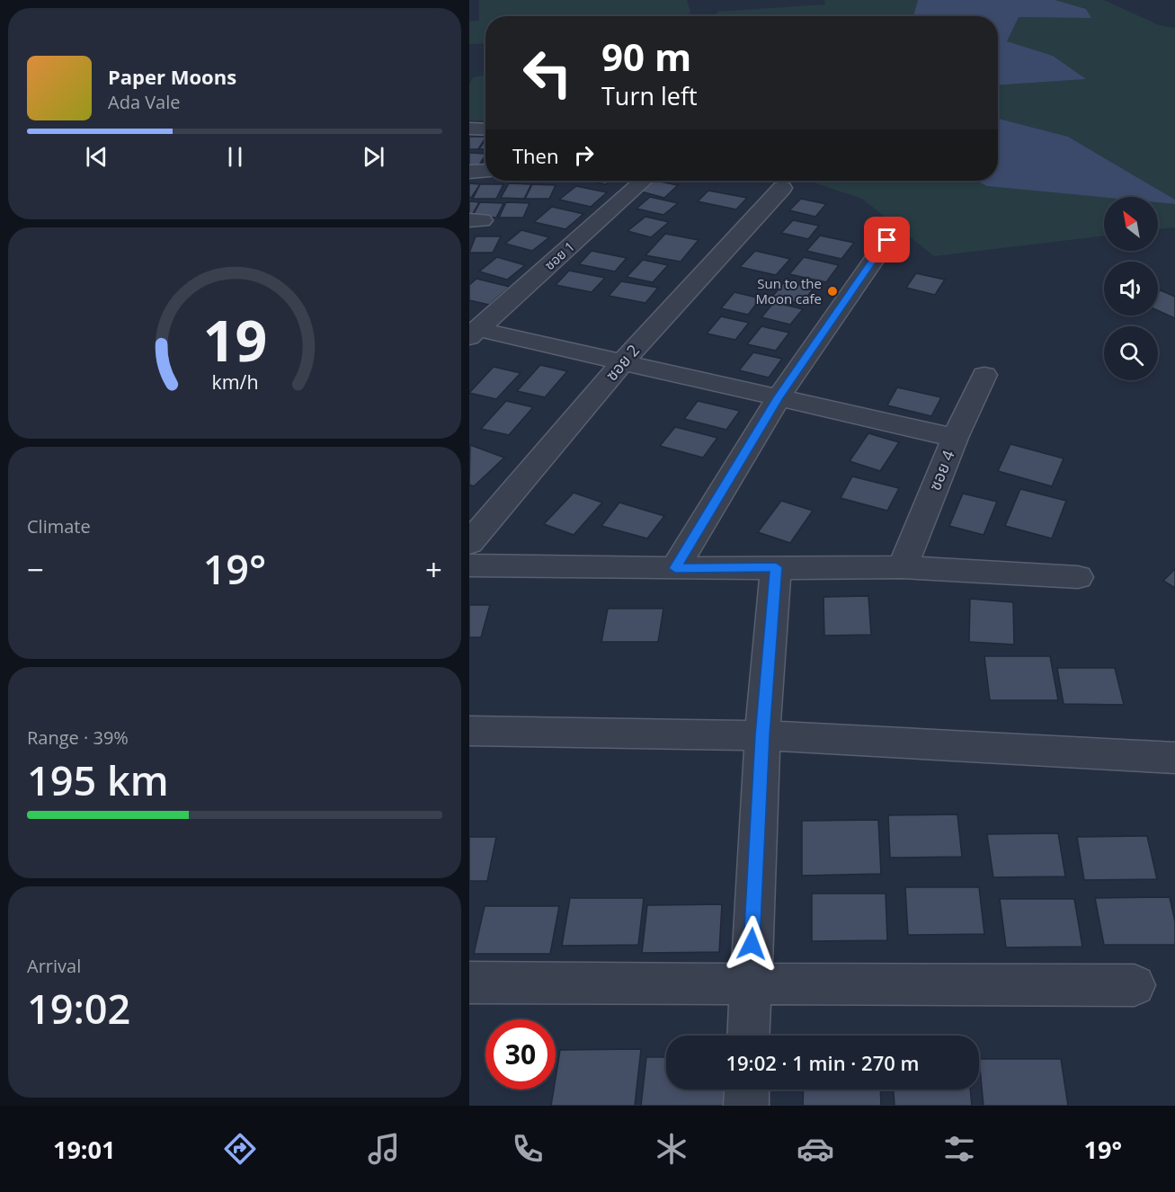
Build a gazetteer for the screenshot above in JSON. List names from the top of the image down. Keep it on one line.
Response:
{"streets":{"street":["ซอย 1","ซอย 2","ซอย 4"]},"places":["Sun to the Moon cafe"],"north":"top left","page":{"turn":["90 m","Turn left"],"song":["Paper Moons","Ada Vale"],"then":"Then","tile":["Climate",["Range · 39%","195 km"],["Arrival","19:02"]],"heat":["−","19°","+"],"limit":"30","trip":"19:02 · 1 min · 270 m","tabs":["19:01","19°"],"gauge":["19","km/h"]}}
